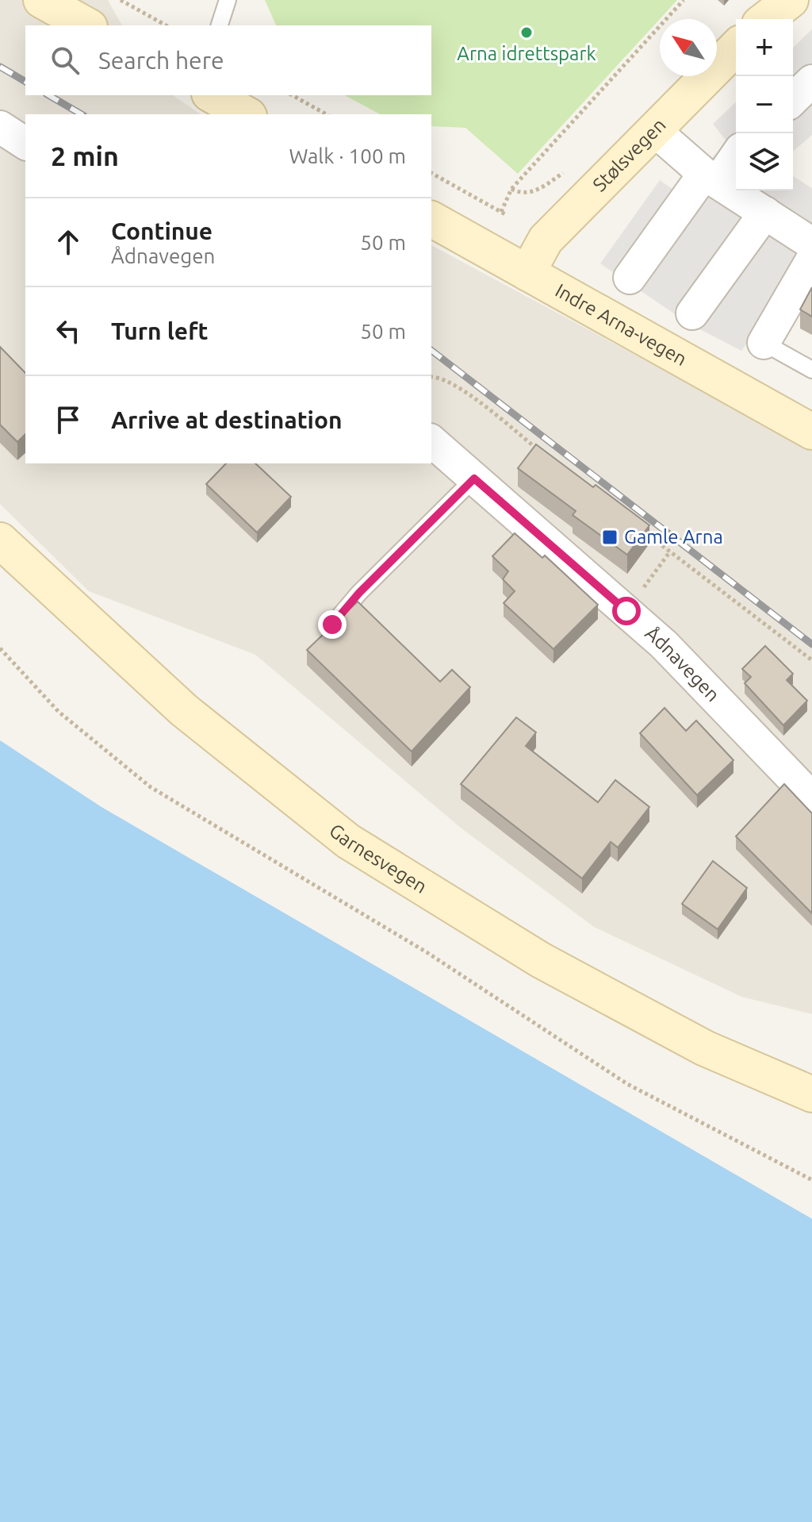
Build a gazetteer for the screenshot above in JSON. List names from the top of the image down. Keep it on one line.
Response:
{"streets":{"main road":["Stølsvegen","Indre Arna-vegen","Garnesvegen"],"street":["Ådnavegen"]},"crossings":[["Stølsvegen","Indre Arna-vegen"]],"places":{"other":["Arna idrettspark"],"transit":["Gamle Arna"]},"north":"top left","page":{"map_buttons":["+","−"],"search":"Search here","heading":["2 min","Walk · 100 m"],"list":[["Continue","Ådnavegen","50 m"],["Turn left","50 m"],"Arrive at destination"]}}
